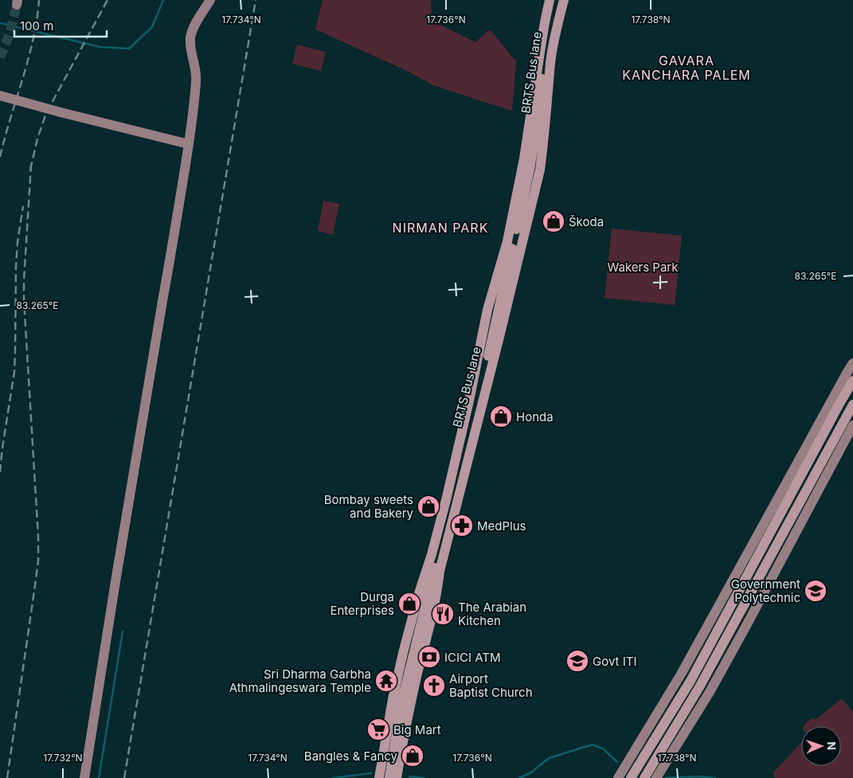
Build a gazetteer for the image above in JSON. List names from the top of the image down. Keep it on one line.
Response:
{"streets":{"main road":["BRTS Bus lane"]},"districts":["GAVARA KANCHARA PALEM","NIRMAN PARK"],"parks":["Wakers Park"],"places":{"shop":["Škoda","Honda","Bombay sweets and Bakery","Durga Enterprises","Bangles & Fancy"],"pharmacy":["MedPlus"],"school or university":["Government Polytechnic","Govt ITI"],"restaurant":["The Arabian Kitchen"],"bank":["ICICI ATM"],"temple":["Sri Dharma Garbha Athmalingeswara Temple"],"church":["Airport Baptist Church"],"supermarket":["Big Mart"]},"scale_bar":"100 m","north":"right","coordinates":["17.734°N","17.736°N","17.738°N","83.265°E","17.732°N"]}
